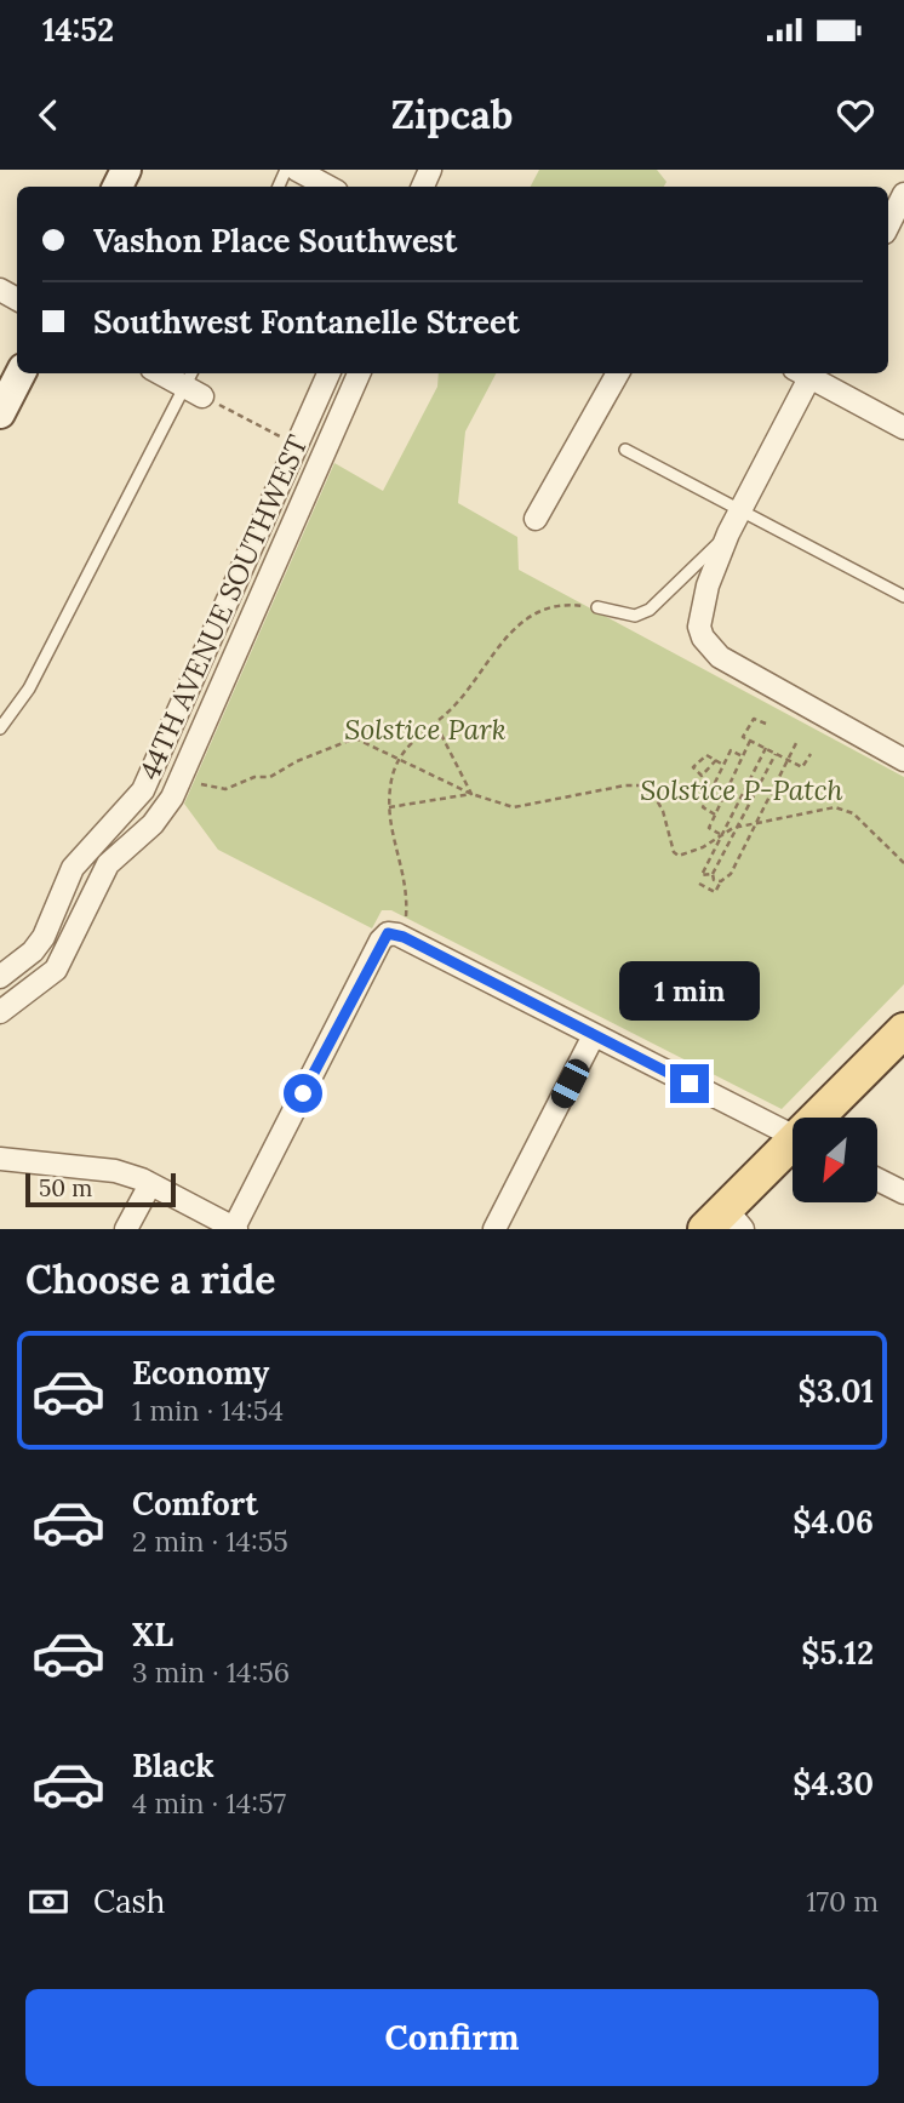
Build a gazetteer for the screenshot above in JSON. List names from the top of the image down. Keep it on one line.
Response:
{"streets":{"street":["44TH AVENUE SOUTHWEST"]},"parks":["Solstice Park","Solstice P-Patch"],"scale_bar":"50 m","north":"bottom left","page":{"status":"14:52","header":"Zipcab","banner":["Vashon Place Southwest","Southwest Fontanelle Street"],"bubble":"1 min","scale":"50 m","heading":"Choose a ride","list":[{"name":"Economy","note":"1 min · 14:54","value":"$3.01"},{"name":"Comfort","note":"2 min · 14:55","value":"$4.06"},{"name":"XL","note":"3 min · 14:56","value":"$5.12"},{"name":"Black","note":"4 min · 14:57","value":"$4.30"}],"pay":["Cash","170 m"],"buttons":"Confirm"}}
